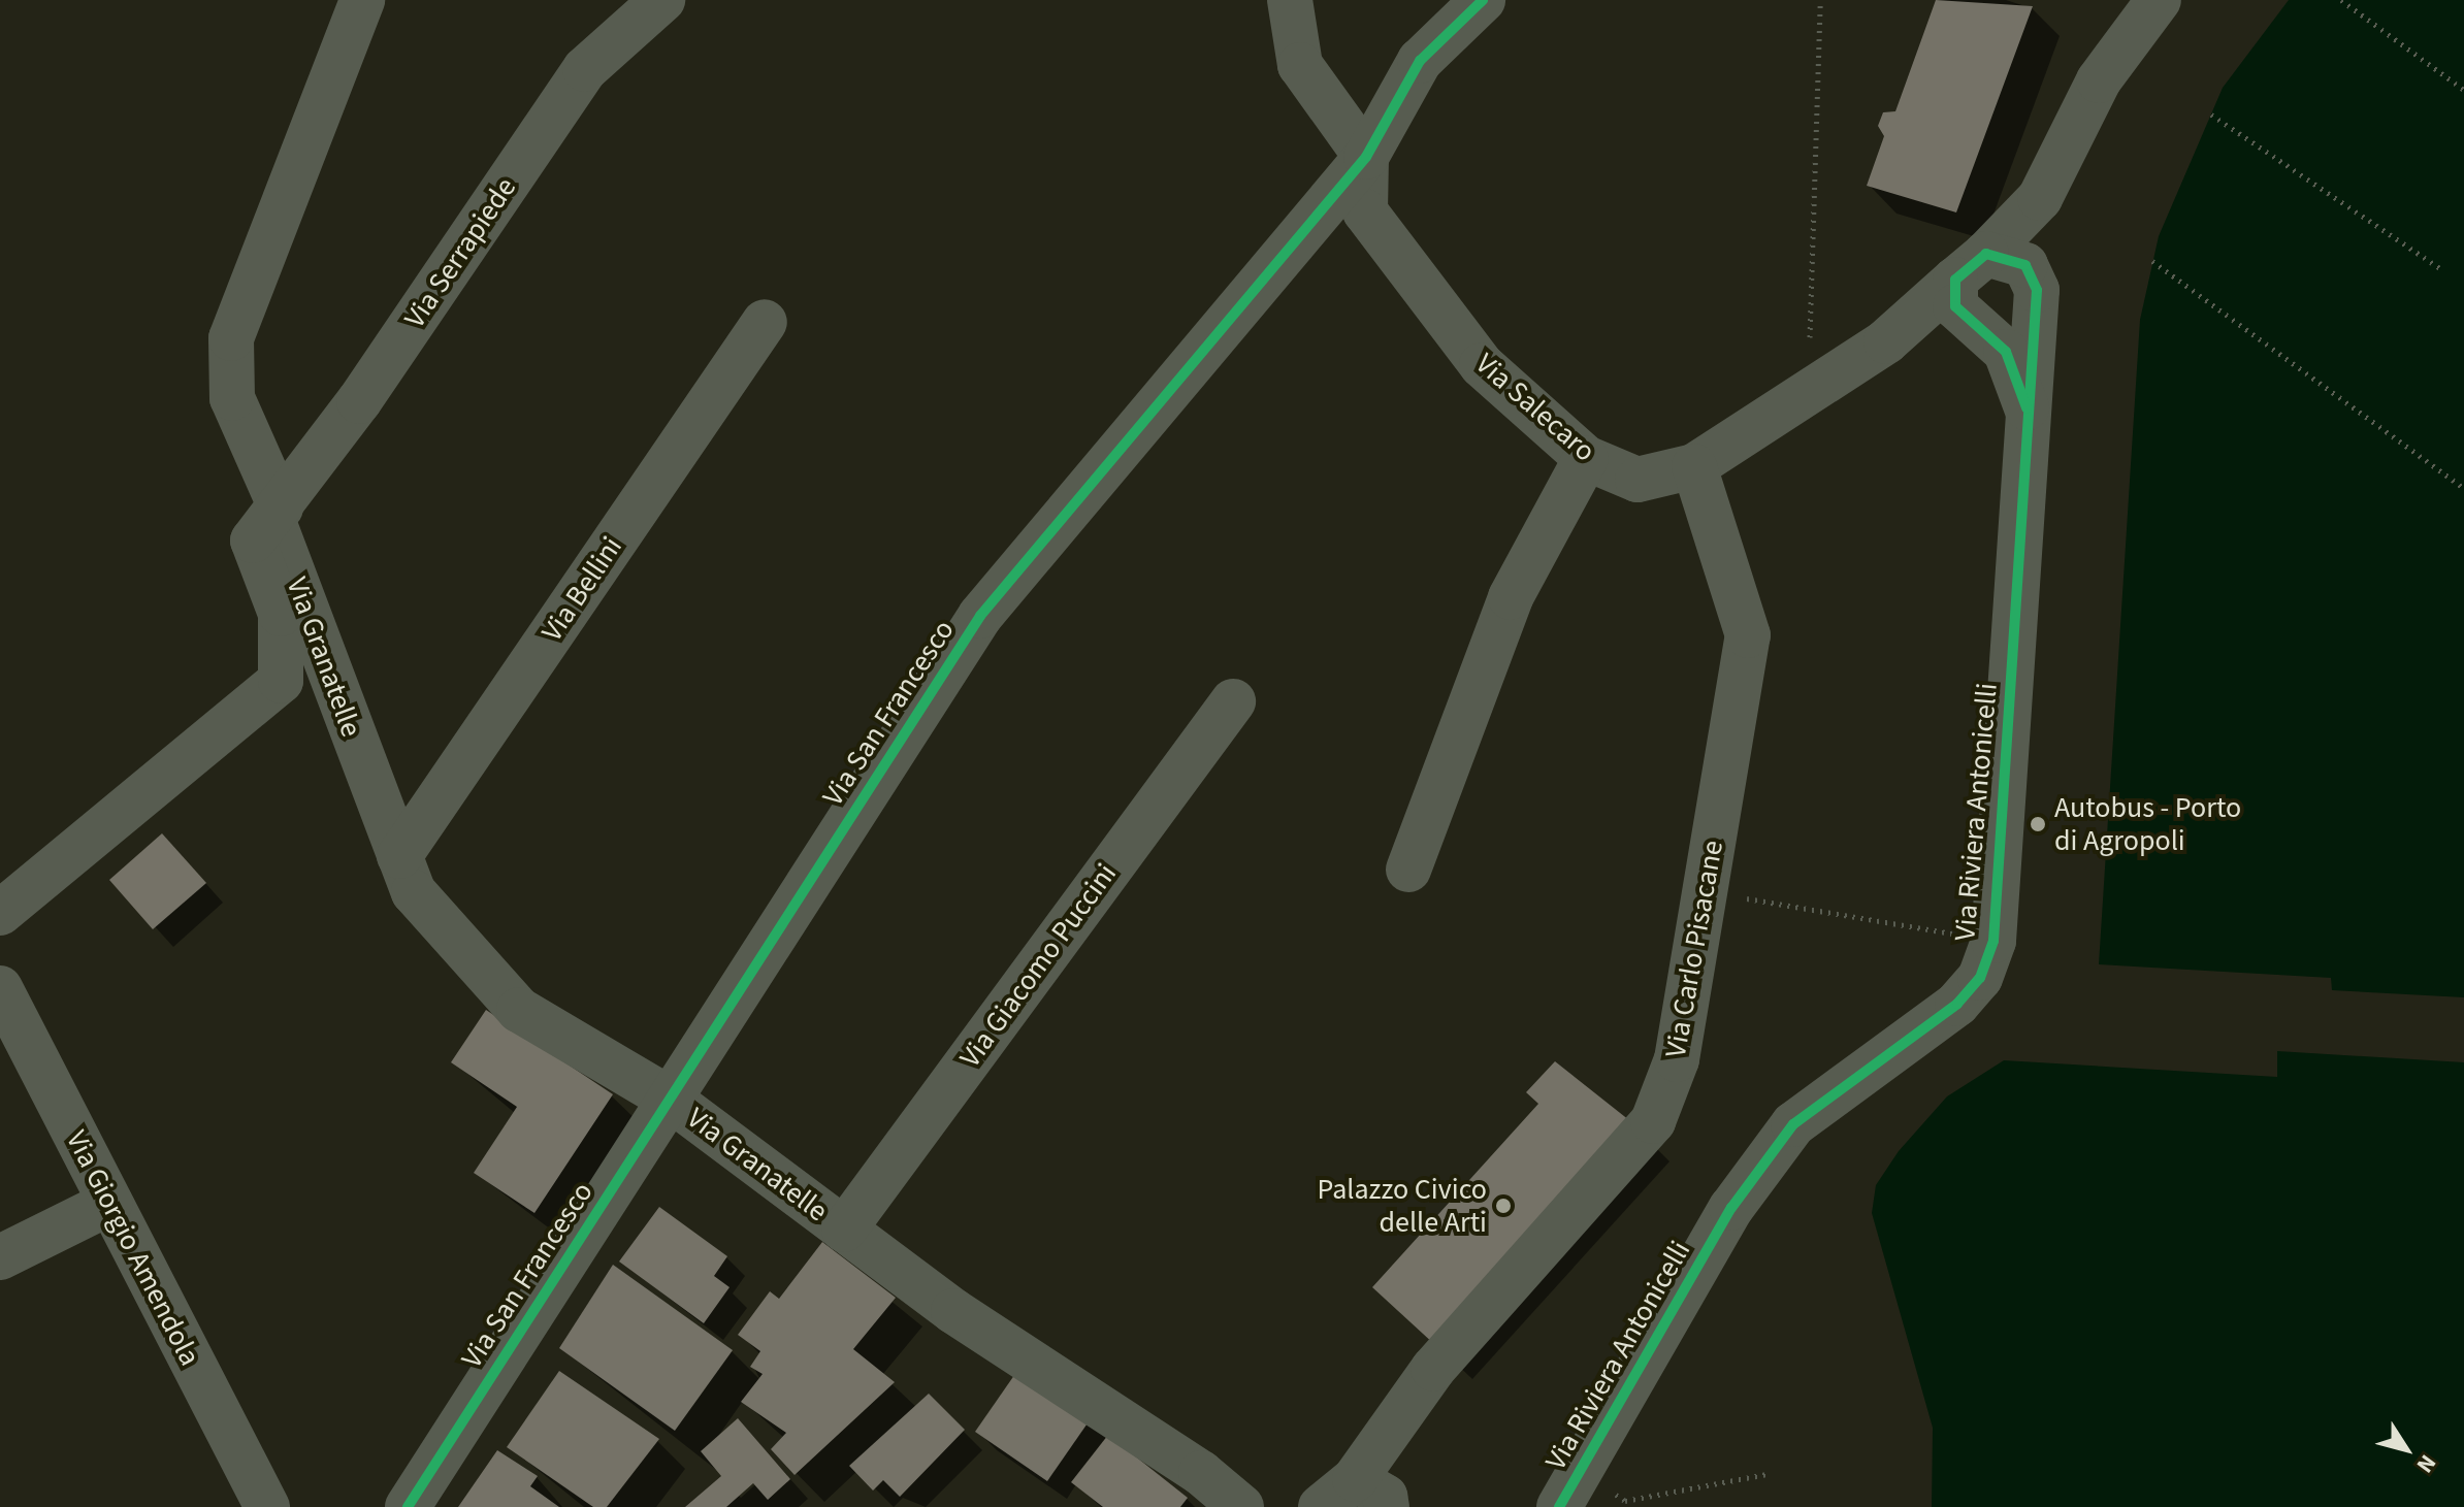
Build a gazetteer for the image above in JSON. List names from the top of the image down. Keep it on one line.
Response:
{"streets":{"street":["Via Serrapiede","Via Salecaro","Via Bellini","Via Granatelle","Via San Francesco","Via Riviera Antonicelli","Via Carlo Pisacane","Via Giacomo Puccini","Via Giorgio Amendola"]},"crossings":[["Via Serrapiede","Via Granatelle"],["Via Salecaro","Via San Francesco"],["Via Salecaro","Via Riviera Antonicelli"],["Via Salecaro","Via Carlo Pisacane"],["Via Bellini","Via Granatelle"],["Via Granatelle","Via San Francesco"],["Via Granatelle","Via Giacomo Puccini"]],"places":["Autobus - Porto di Agropoli","Palazzo Civico delle Arti"],"north":"bottom right"}
